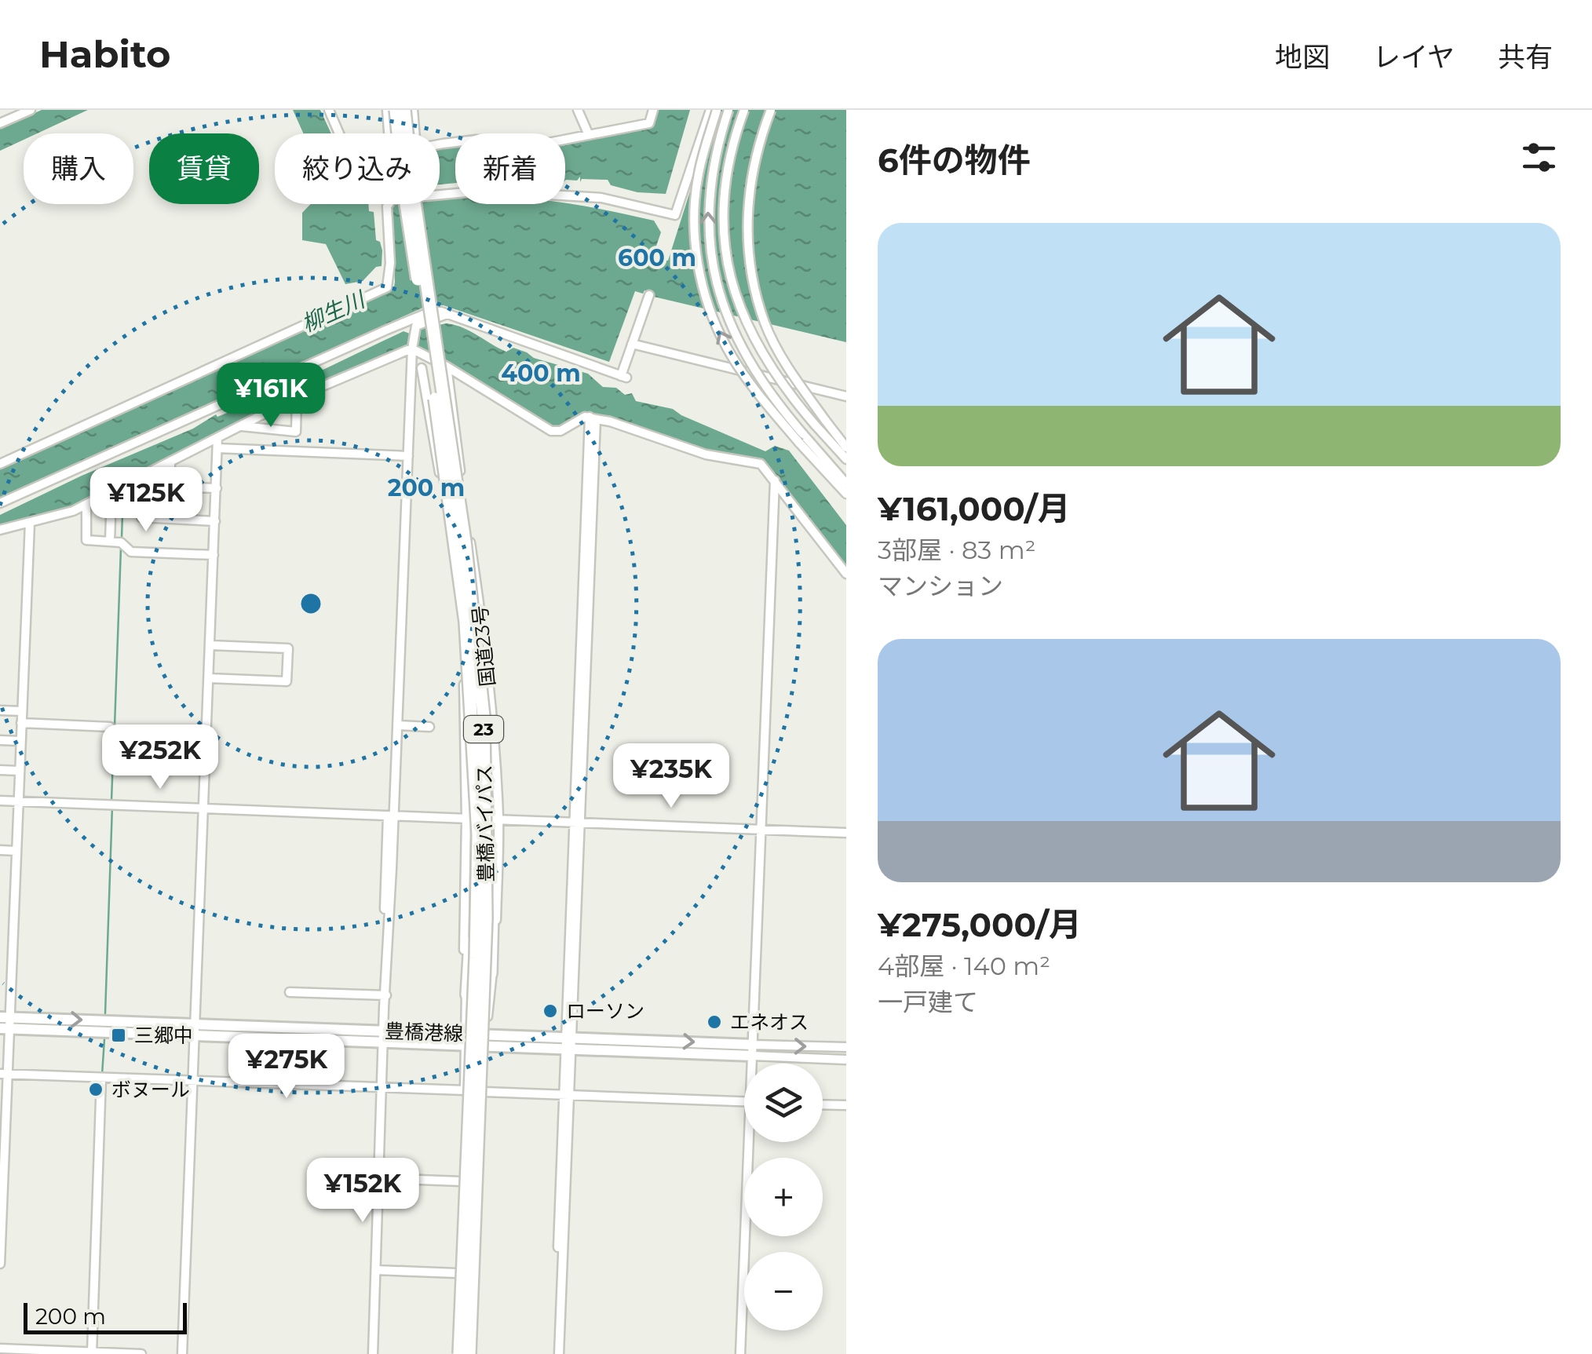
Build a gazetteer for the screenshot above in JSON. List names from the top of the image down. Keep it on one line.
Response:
{"streets":{"highway":["23","豊橋バイパス"],"main road":["豊橋港線"],"street":["国道23号"]},"crossings":[["国道23号","23"],["国道23号","豊橋港線"],["23","豊橋バイパス"]],"water":["柳生川"],"places":{"other":["ローソン","エネオス","ボヌール"],"transit":["三郷中"]},"scale_bar":"200 m","page":{"header":"Habito","nav":["地図","レイヤ","共有"],"heading":"6件の物件","chip":["購入","賃貸","絞り込み","新着"],"list":[{"name":"¥161,000/月","note":"3部屋 · 83 m² · マンション"},{"name":"¥275,000/月","note":"4部屋 · 140 m² · 一戸建て"}],"price":["¥161K","¥125K","¥252K","¥235K","¥275K","¥152K"],"map_buttons":["+","−"],"scale":"200 m"},"rings":["600 m","400 m","200 m"]}
